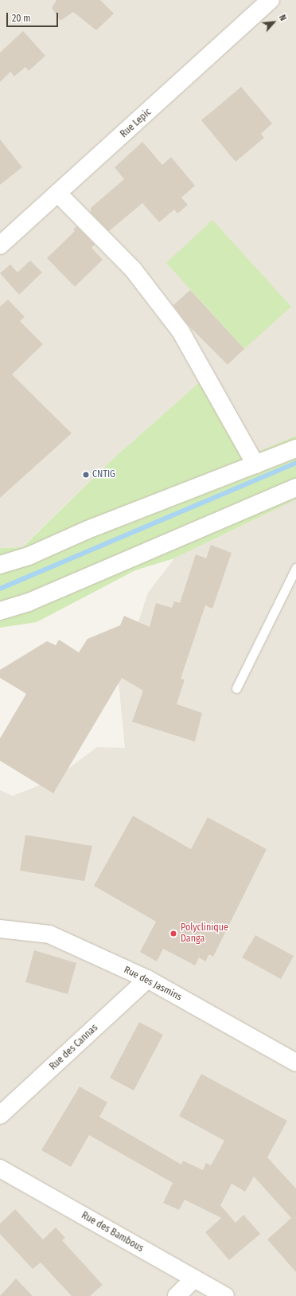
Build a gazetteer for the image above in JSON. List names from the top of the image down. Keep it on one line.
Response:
{"streets":{"street":["Rue Lepic","Rue des Jasmins","Rue des Cannas","Rue des Bambous"]},"crossings":[["Rue des Jasmins","Rue des Cannas"]],"places":["CNTIG","Polyclinique Danga"],"scale_bar":"20 m","north":"top right"}
